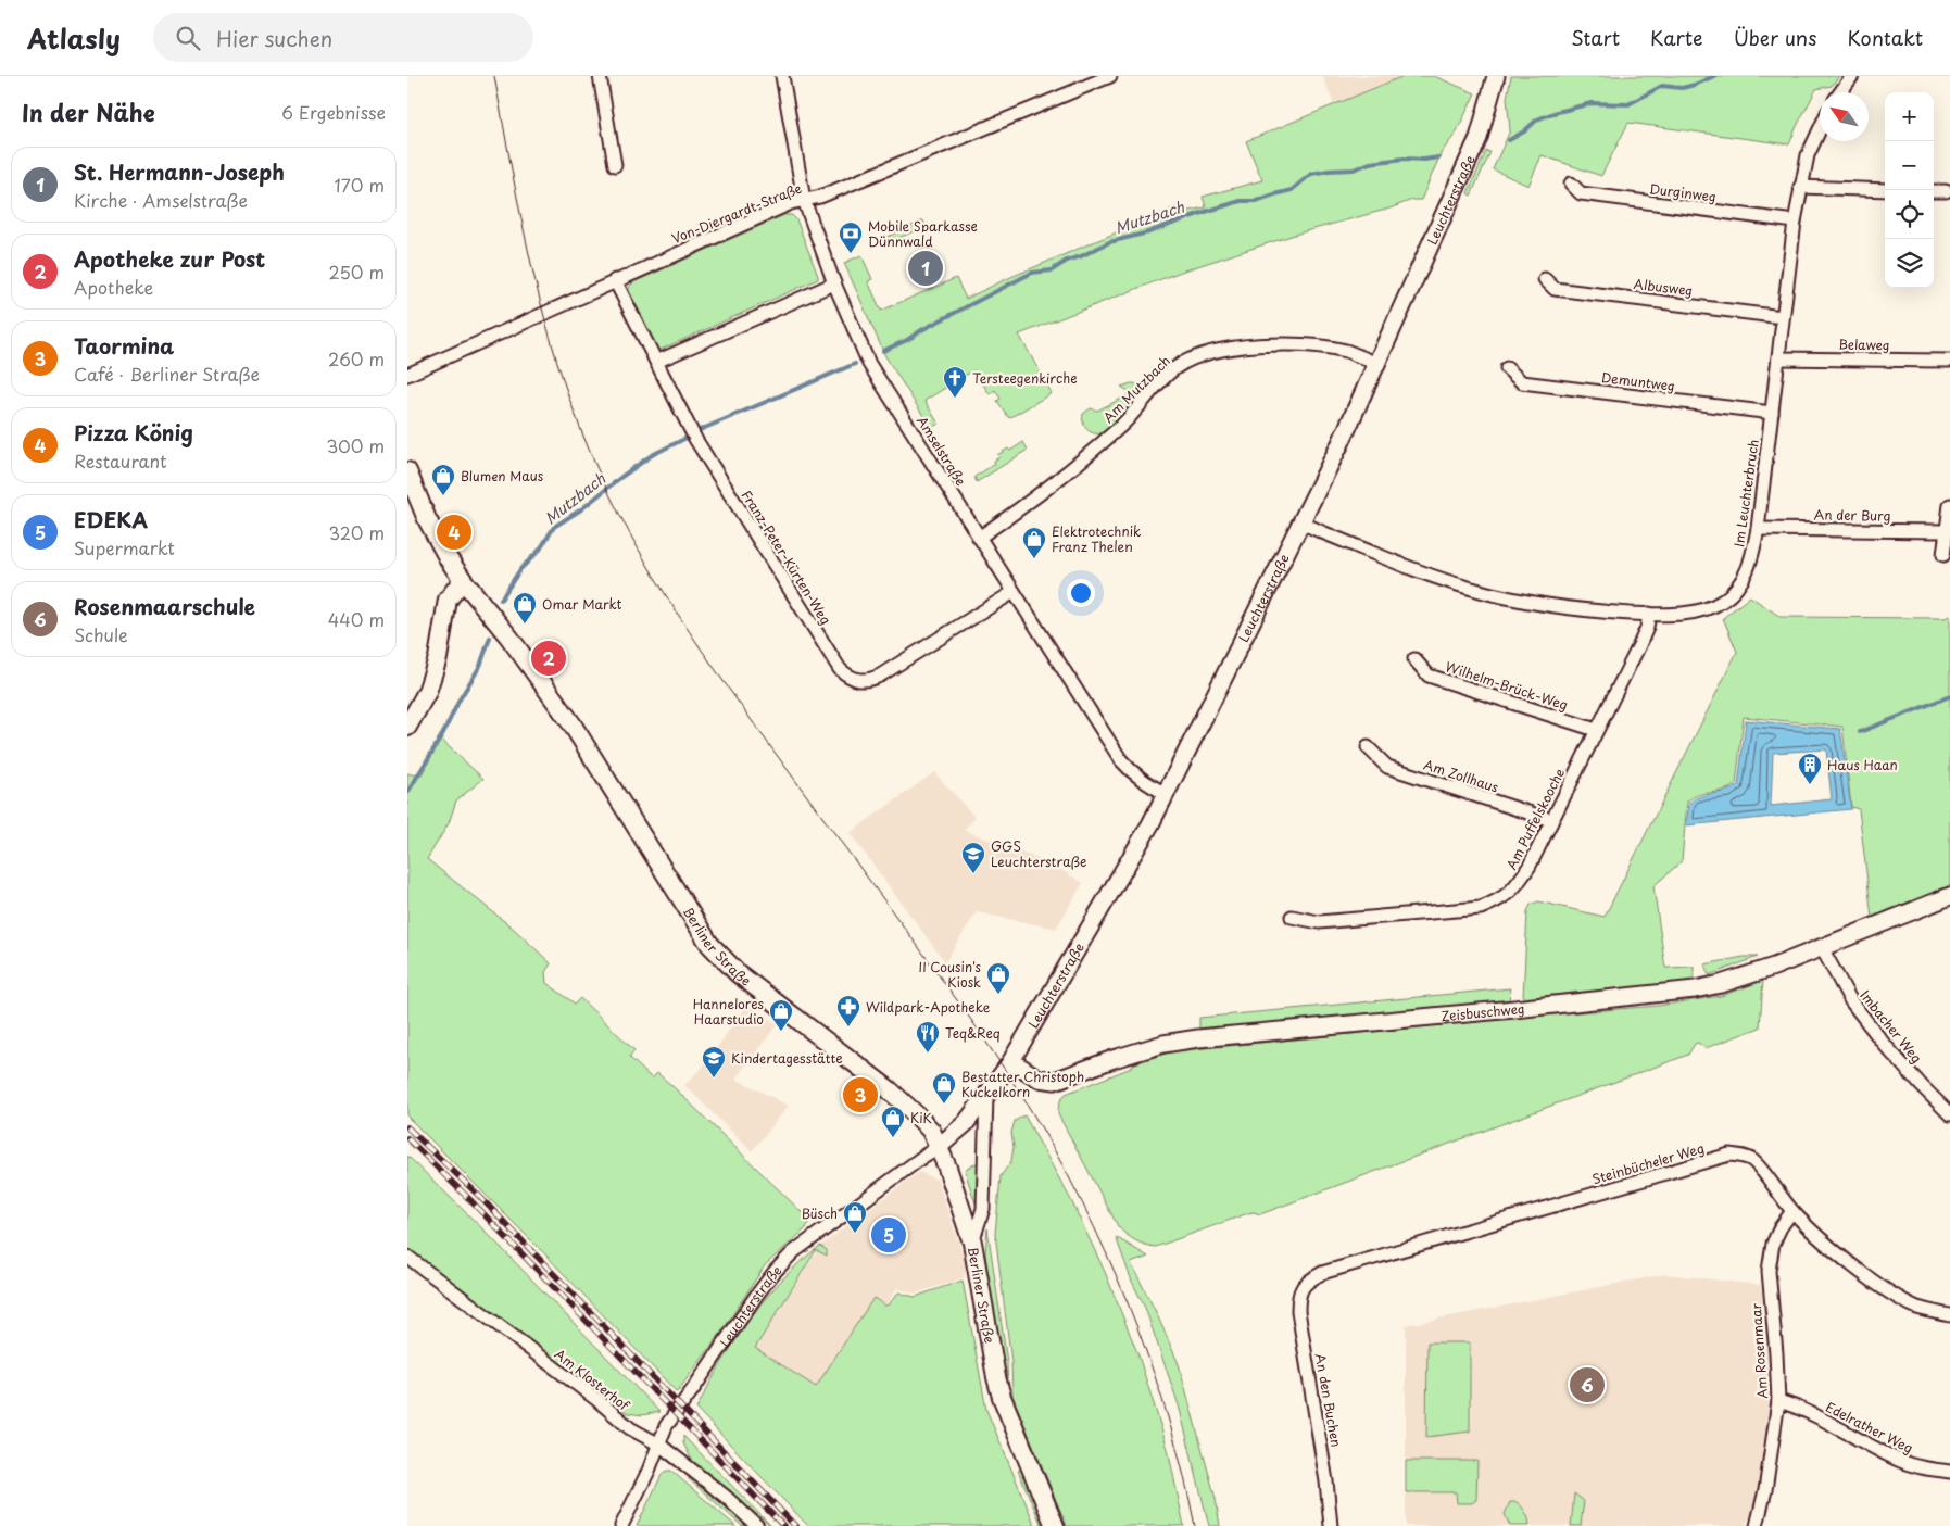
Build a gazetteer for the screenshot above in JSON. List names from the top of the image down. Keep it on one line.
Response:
{"streets":{"main road":["Berliner Straße"],"street":["Durginweg","Leuchterstraße","Von-Diergardt-Straße","Albusweg","Belaweg","Demuntweg","Am Mutzbach","Amselstraße","Im Leuchterbruch","An der Burg","Franz-Peter-Kürten-Weg","Wilhelm-Brück-Weg","Am Zollhaus","Am Puffelskooche","Zeisbuschweg","Imbacher Weg","Steinbücheler Weg","Am Rosenmaar","Am Klosterhof","An den Buchen","Edelrather Weg"]},"crossings":[["Durginweg","Im Leuchterbruch"],["Leuchterstraße","Am Mutzbach"],["Leuchterstraße","Amselstraße"],["Leuchterstraße","Im Leuchterbruch"],["Leuchterstraße","Berliner Straße"],["Leuchterstraße","Zeisbuschweg"],["Leuchterstraße","Am Klosterhof"],["Von-Diergardt-Straße","Amselstraße"],["Von-Diergardt-Straße","Franz-Peter-Kürten-Weg"],["Albusweg","Im Leuchterbruch"],["Belaweg","Im Leuchterbruch"],["Demuntweg","Im Leuchterbruch"],["Am Mutzbach","Amselstraße"],["Amselstraße","Franz-Peter-Kürten-Weg"],["Im Leuchterbruch","An der Burg"],["Im Leuchterbruch","Am Puffelskooche"],["Wilhelm-Brück-Weg","Am Puffelskooche"],["Am Zollhaus","Am Puffelskooche"],["Zeisbuschweg","Imbacher Weg"],["Steinbücheler Weg","Am Rosenmaar"],["Steinbücheler Weg","An den Buchen"],["Am Rosenmaar","Edelrather Weg"]],"water":["Mutzbach"],"places":{"bank":["Mobile Sparkasse Dünnwald"],"church":["Tersteegenkirche"],"shop":["Blumen Maus","Elektrotechnik Franz Thelen","Omar Markt","II Cousin's Kiosk","Hannelores Haarstudio","Bestatter Christoph Kuckelkorn","KiK","Büsch"],"building":["Haus Haan"],"school or university":["GGS Leuchterstraße","Kindertagesstätte"],"pharmacy":["Wildpark-Apotheke"],"restaurant":["Teq&Req"]},"north":"top left","page":{"header":"Atlasly","search":"Hier suchen","nav":["Start","Karte","Über uns","Kontakt"],"heading":["In der Nähe","6 Ergebnisse"],"map_buttons":["+","−"],"list":[{"mark":"1","name":"St. Hermann-Joseph","note":"Kirche · Amselstraße","value":"170 m"},{"mark":"2","name":"Apotheke zur Post","note":"Apotheke","value":"250 m"},{"mark":"3","name":"Taormina","note":"Café · Berliner Straße","value":"260 m"},{"mark":"4","name":"Pizza König","note":"Restaurant","value":"300 m"},{"mark":"5","name":"EDEKA","note":"Supermarkt","value":"320 m"},{"mark":"6","name":"Rosenmaarschule","note":"Schule","value":"440 m"}],"pins":["1","4","2","3","5","6"]}}
